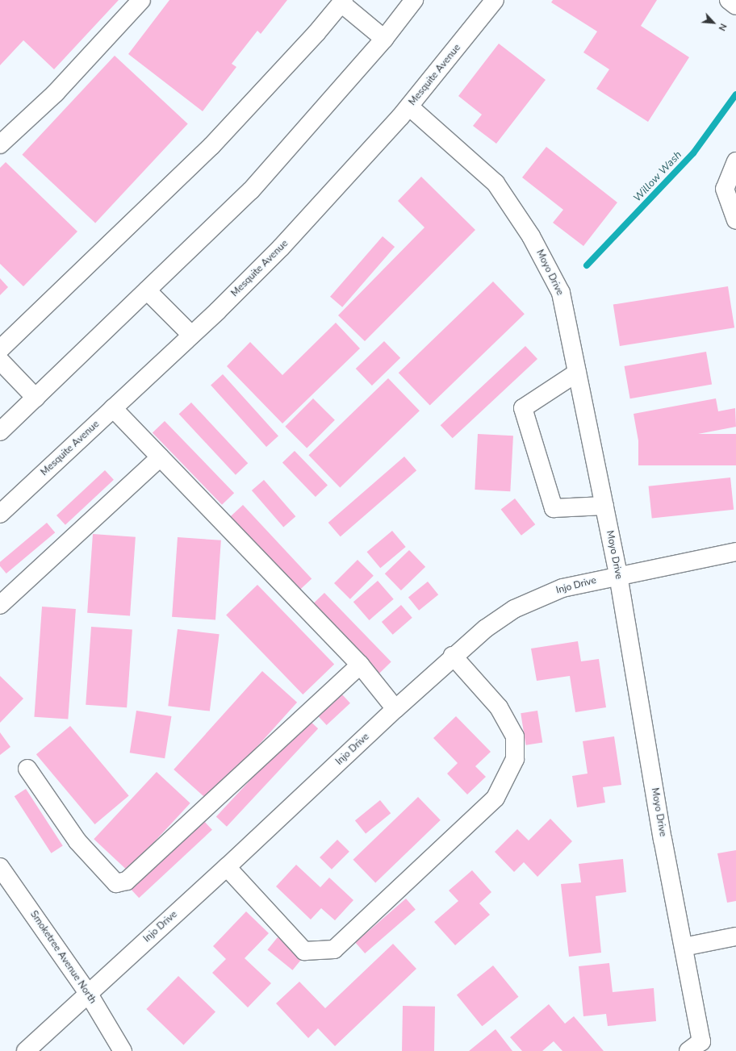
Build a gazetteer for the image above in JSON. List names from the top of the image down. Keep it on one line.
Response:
{"streets":{"street":["Mesquite Avenue","Moyo Drive","Injo Drive","Smoketree Avenue North"]},"crossings":[["Mesquite Avenue","Moyo Drive"],["Moyo Drive","Injo Drive"],["Injo Drive","Smoketree Avenue North"]],"water":["Willow Wash"],"north":"bottom right"}
